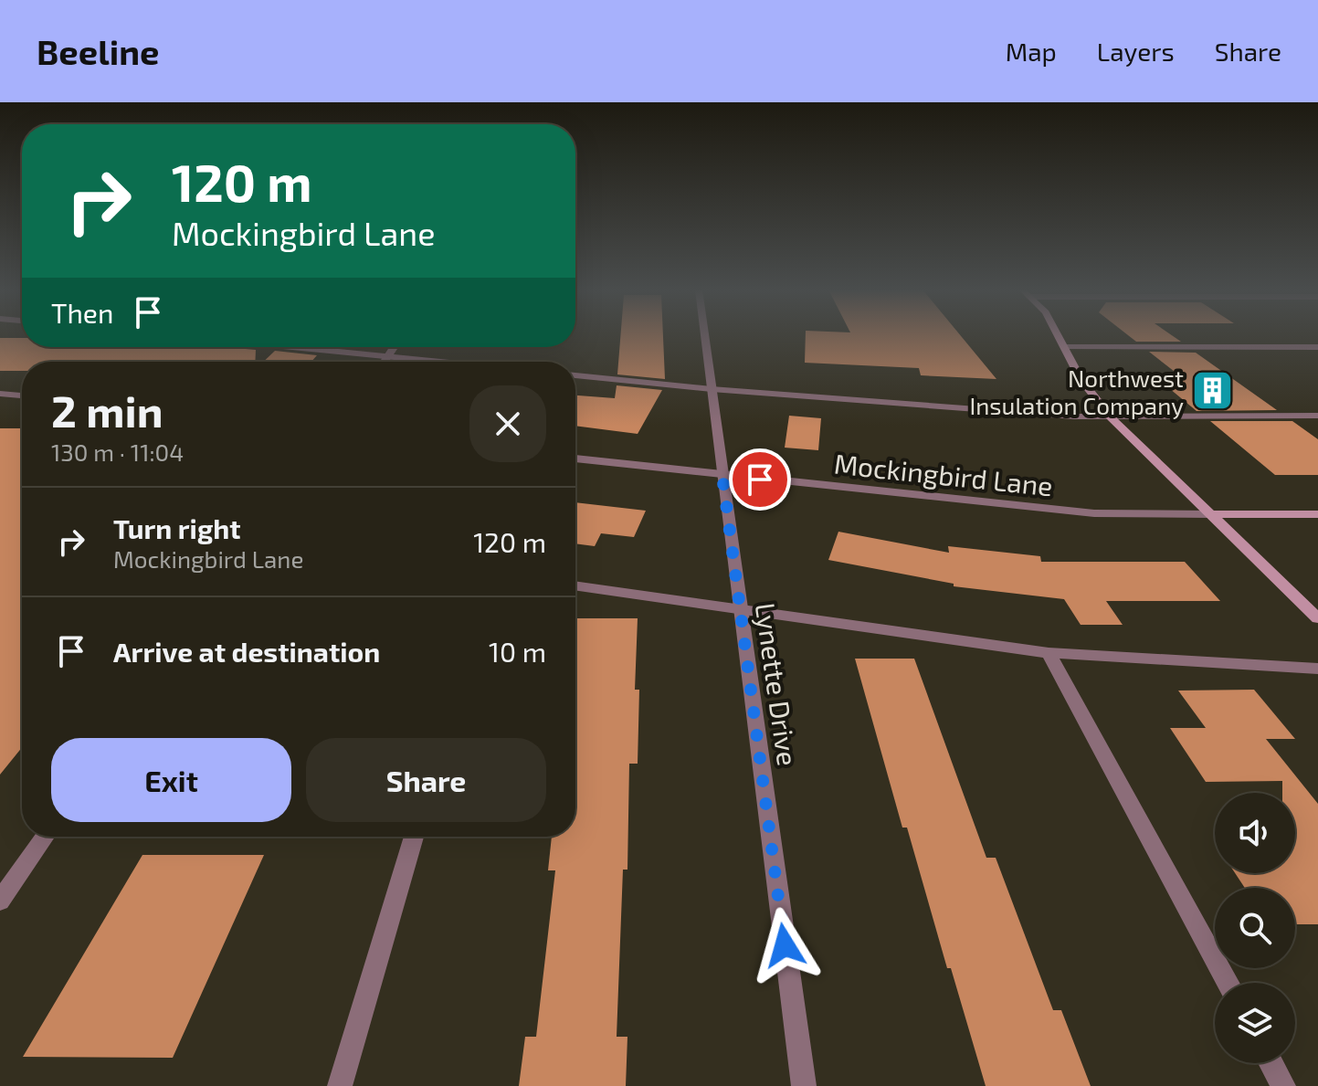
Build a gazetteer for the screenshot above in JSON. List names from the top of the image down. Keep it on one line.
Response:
{"streets":{"main road":["Mockingbird Lane"],"street":["Lynette Drive"]},"crossings":[["Mockingbird Lane","Lynette Drive"]],"places":{"building":["Northwest Insulation Company"]},"page":{"header":"Beeline","nav":["Map","Layers","Share"],"turn":["120 m","Mockingbird Lane"],"then":"Then","heading":["2 min","130 m · 11:04"],"list":[{"name":"Turn right","note":"Mockingbird Lane","value":"120 m"},{"name":"Arrive at destination","value":"10 m"}],"buttons":["Exit","Share"]}}
